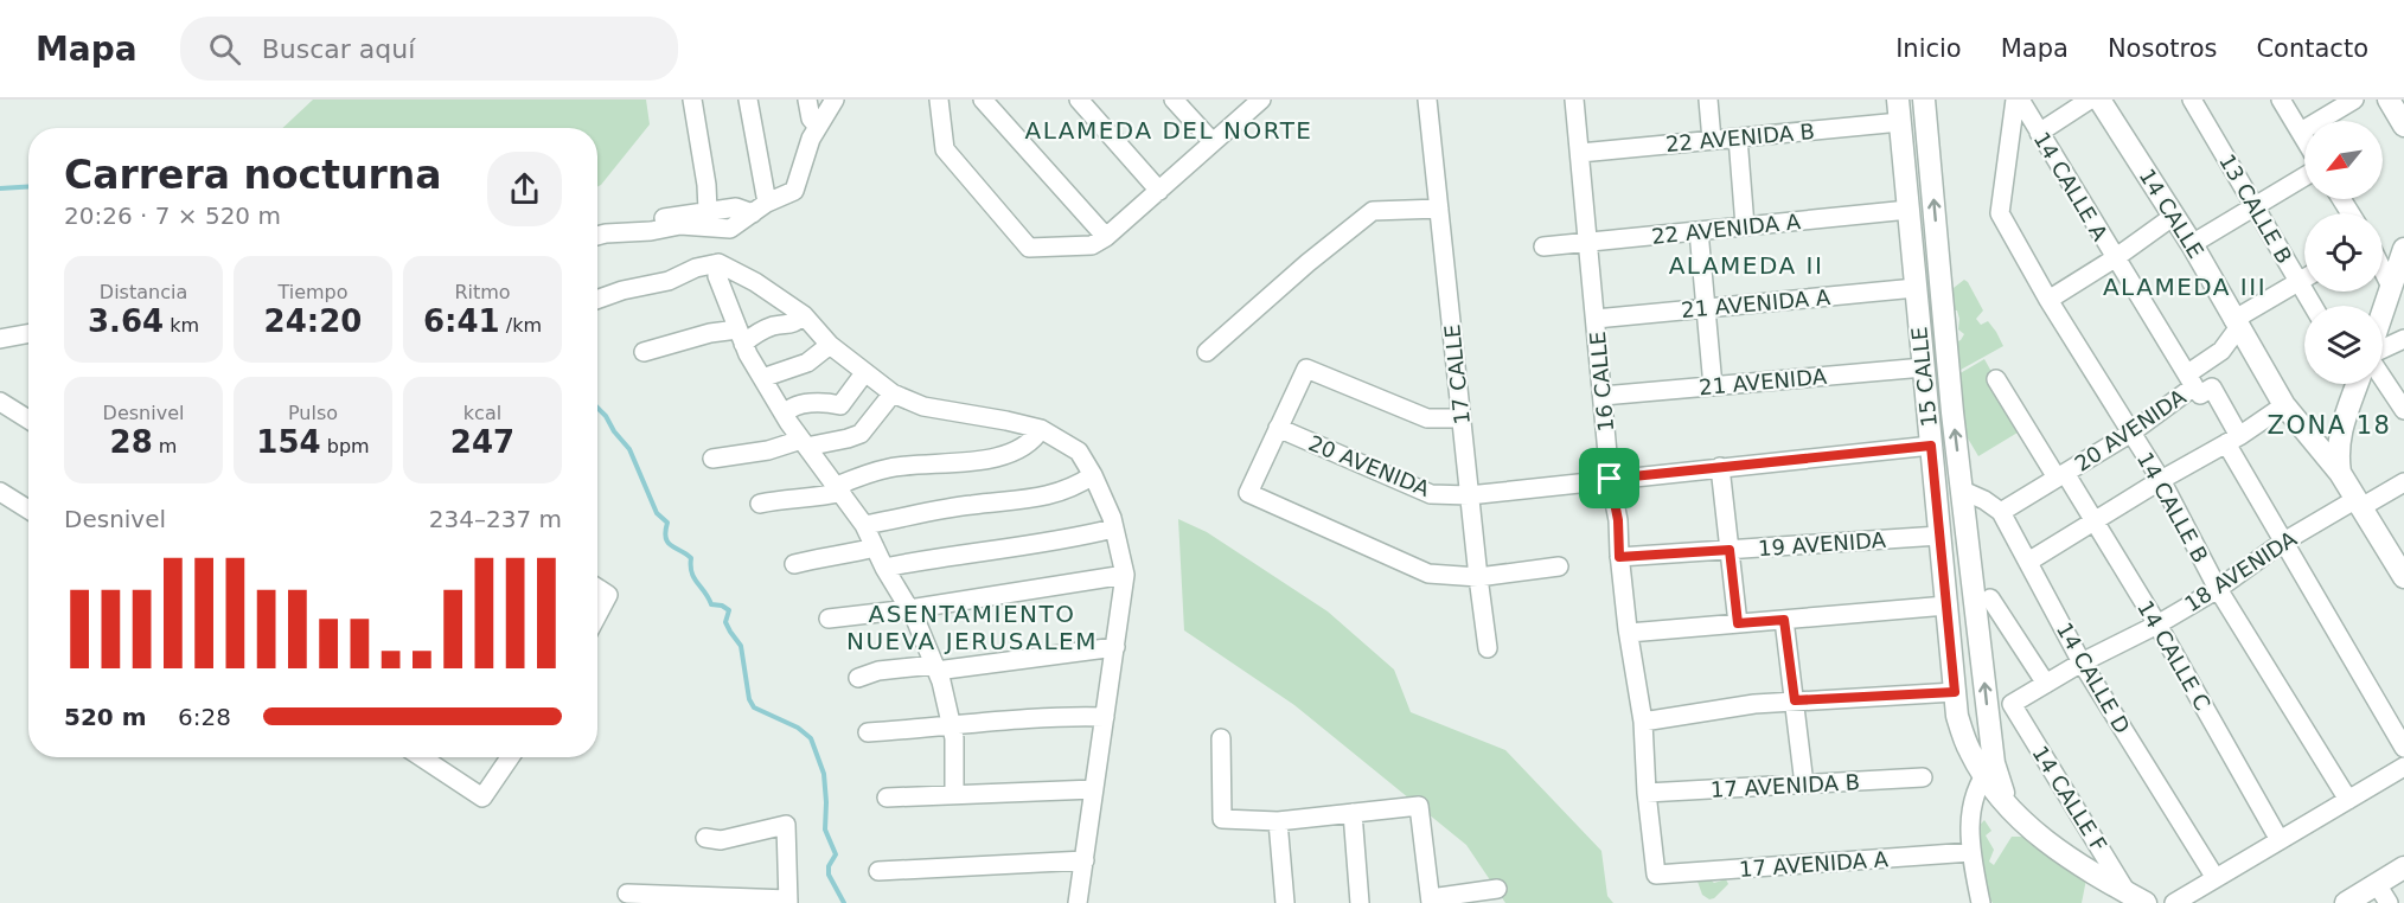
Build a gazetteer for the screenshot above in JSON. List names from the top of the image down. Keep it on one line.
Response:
{"streets":{"street":["22 AVENIDA B","14 CALLE A","13 CALLE B","14 CALLE","22 AVENIDA A","21 AVENIDA A","17 CALLE","15 CALLE","16 CALLE","21 AVENIDA","20 AVENIDA","14 CALLE B","19 AVENIDA","18 AVENIDA","14 CALLE C","14 CALLE D","17 AVENIDA B","14 CALLE F","17 AVENIDA A"]},"crossings":[["22 AVENIDA B","15 CALLE"],["22 AVENIDA B","16 CALLE"],["14 CALLE A","20 AVENIDA"],["14 CALLE A","14 CALLE B"],["13 CALLE B","20 AVENIDA"],["14 CALLE","20 AVENIDA"],["14 CALLE","18 AVENIDA"],["22 AVENIDA A","15 CALLE"],["22 AVENIDA A","16 CALLE"],["21 AVENIDA A","15 CALLE"],["21 AVENIDA A","16 CALLE"],["17 CALLE","20 AVENIDA"],["15 CALLE","21 AVENIDA"],["15 CALLE","20 AVENIDA"],["15 CALLE","19 AVENIDA"],["15 CALLE","17 AVENIDA A"],["16 CALLE","21 AVENIDA"],["16 CALLE","20 AVENIDA"],["16 CALLE","19 AVENIDA"],["16 CALLE","17 AVENIDA B"],["16 CALLE","17 AVENIDA A"],["20 AVENIDA","14 CALLE B"],["20 AVENIDA","14 CALLE C"],["20 AVENIDA","14 CALLE D"],["14 CALLE B","18 AVENIDA"],["18 AVENIDA","14 CALLE C"],["18 AVENIDA","14 CALLE D"],["18 AVENIDA","14 CALLE F"]],"districts":["ALAMEDA DEL NORTE","ALAMEDA II","ALAMEDA III","ZONA 18","ASENTAMIENTO NUEVA JERUSALEM"],"north":"bottom left","page":{"header":"Mapa","search":"Buscar aquí","nav":["Inicio","Mapa","Nosotros","Contacto"],"heading":["Carrera nocturna","20:26 · 7 × 520 m"],"stats":[["Distancia","3.64 km"],["Tiempo","24:20"],["Ritmo","6:41 /km"],["Desnivel","28 m"],["Pulso","154 bpm"],["kcal","247"]],"chart":["Desnivel","234–237 m"],"list":[{"name":"520 m","note":"6:28"}]}}
